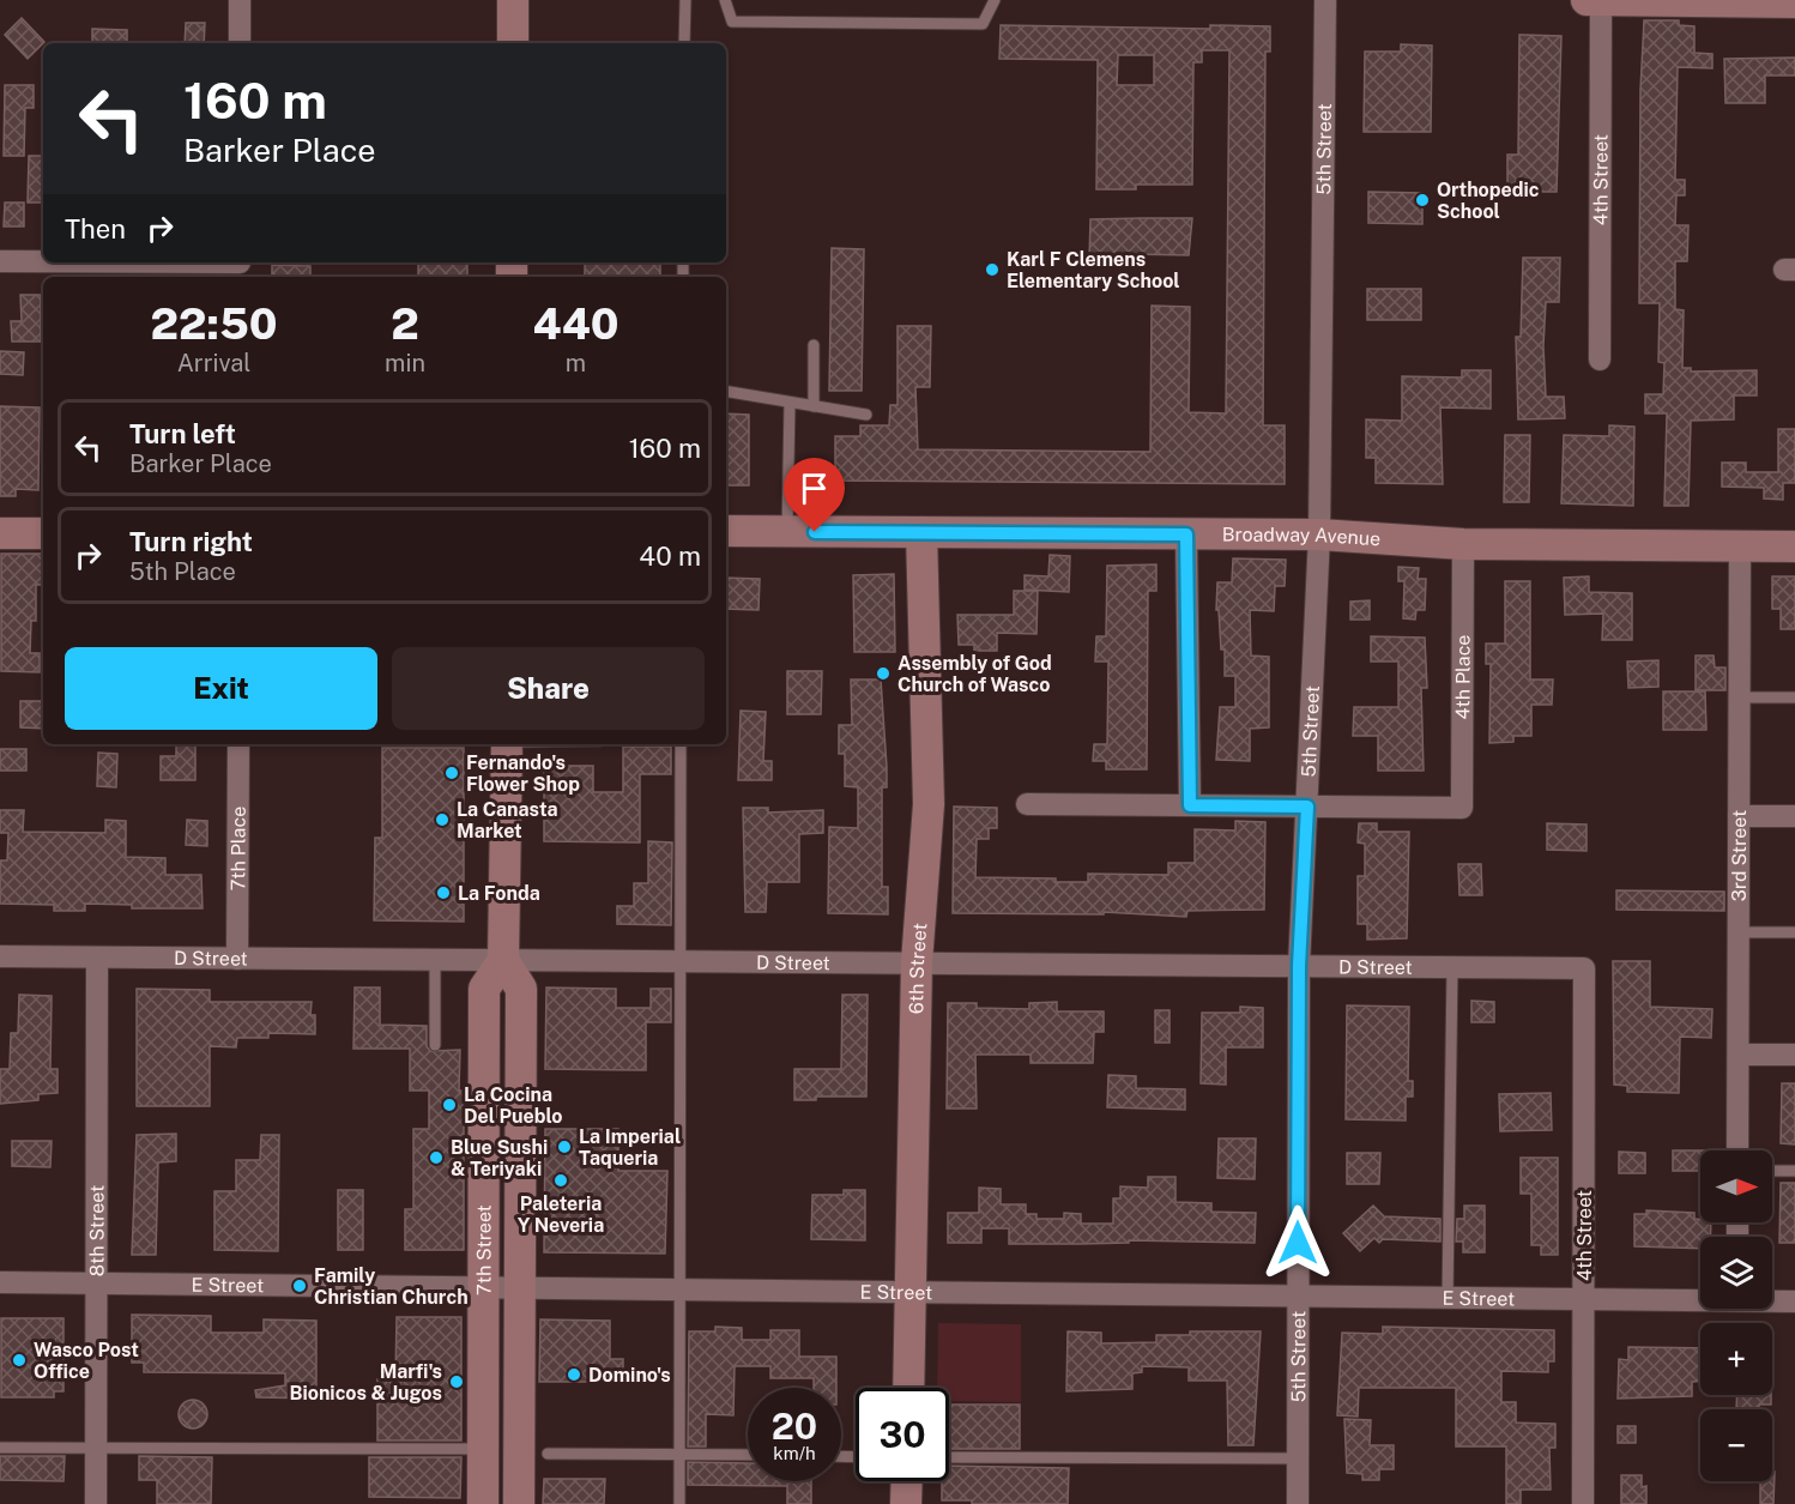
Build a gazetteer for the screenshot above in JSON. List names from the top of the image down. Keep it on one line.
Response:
{"streets":{"street":["5th Street","4th Street","Broadway Avenue","4th Place","7th Place","3rd Street","D Street","6th Street","8th Street","7th Street","E Street"]},"crossings":[["5th Street","Broadway Avenue"],["5th Street","4th Place"],["5th Street","D Street"],["5th Street","E Street"],["4th Street","D Street"],["4th Street","E Street"],["Broadway Avenue","4th Place"],["Broadway Avenue","3rd Street"],["Broadway Avenue","6th Street"],["7th Place","D Street"],["D Street","6th Street"],["D Street","8th Street"],["D Street","7th Street"],["6th Street","E Street"],["8th Street","E Street"],["7th Street","E Street"]],"places":["Orthopedic School","Karl F Clemens Elementary School","Assembly of God Church of Wasco","Fernando's Flower Shop","La Canasta Market","La Fonda","La Cocina Del Pueblo","La Imperial Taqueria","Blue Sushi & Teriyaki","Paleteria Y Neveria","Family Christian Church","Wasco Post Office","Domino's","Marfi's Bionicos & Jugos"],"north":"right","page":{"turn":["160 m","Barker Place"],"then":"Then","eta":["22:50","Arrival","2","min","440","m"],"list":[{"name":"Turn left","note":"Barker Place","value":"160 m"},{"name":"Turn right","note":"5th Place","value":"40 m"}],"buttons":["Exit","Share"],"map_buttons":["+","−"],"speed":"20 km/h","limit":"30"}}
